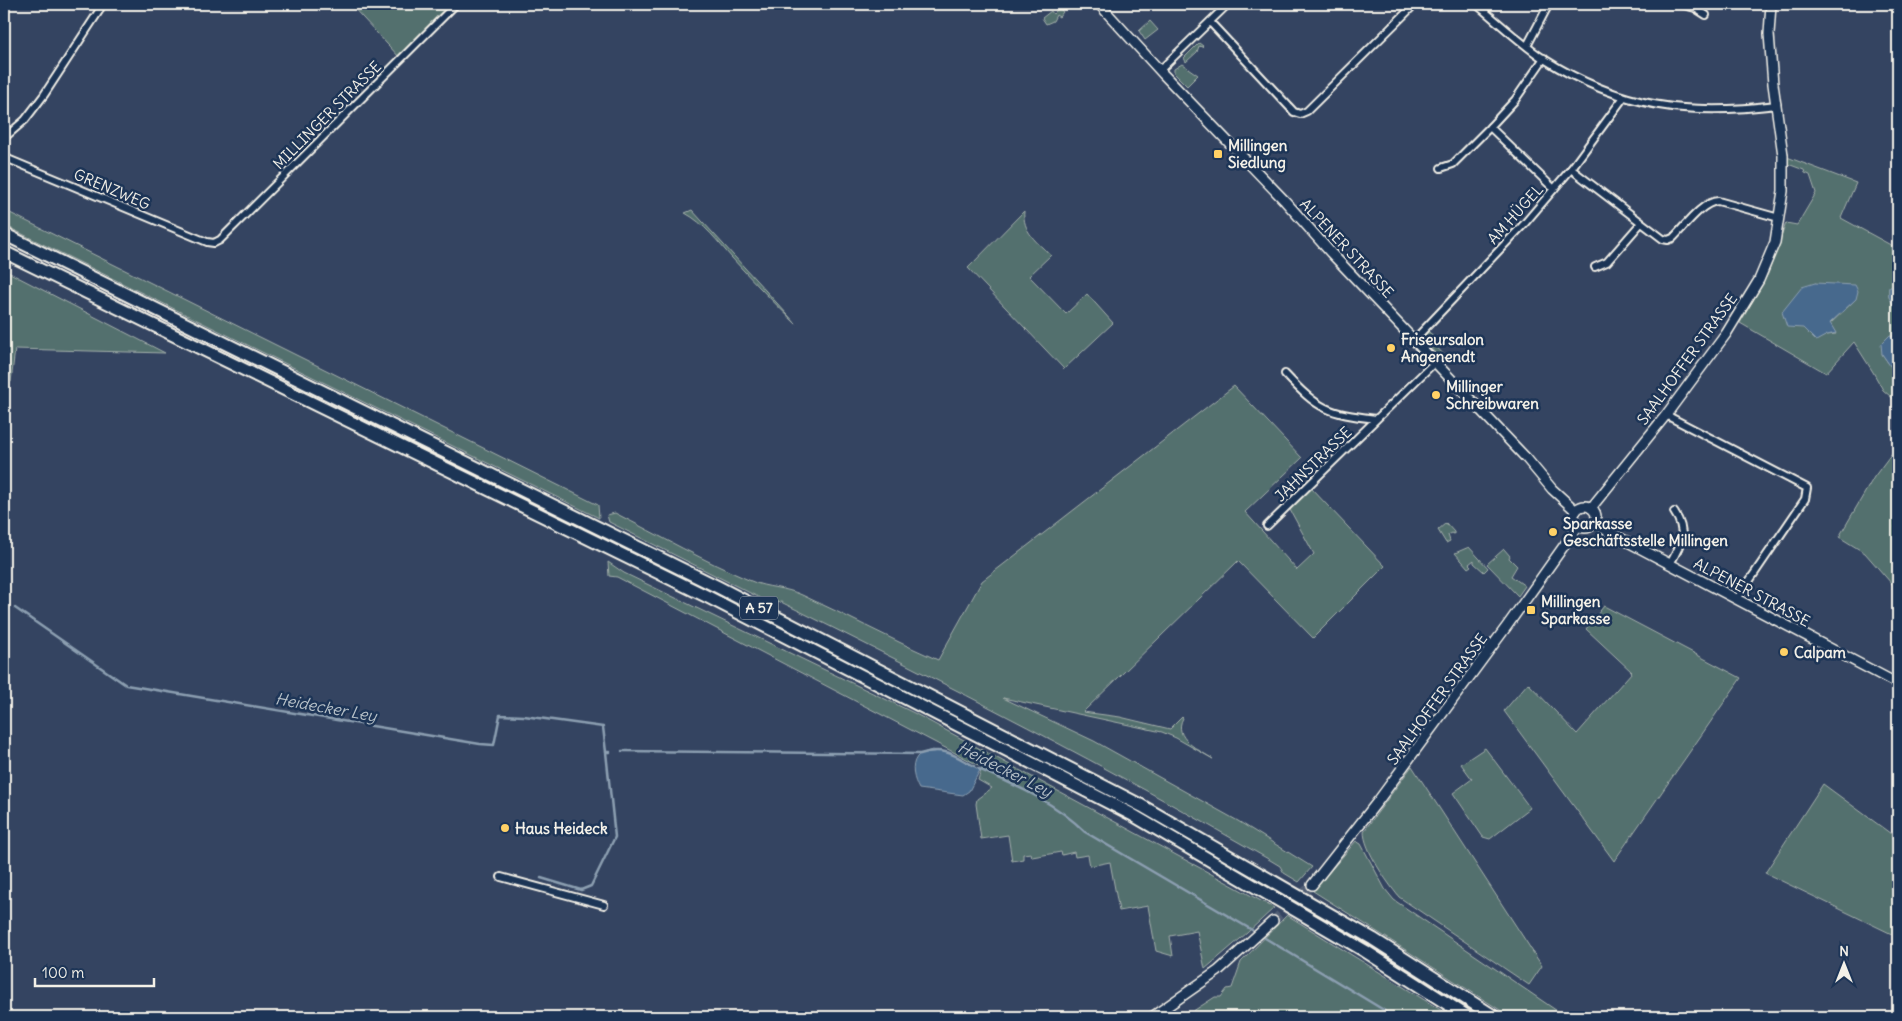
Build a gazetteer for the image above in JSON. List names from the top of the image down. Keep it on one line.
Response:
{"streets":{"highway":["A 57"],"street":["MILLINGER STRASSE","GRENZWEG","AM HÜGEL","ALPENER STRASSE","SAALHOFFER STRASSE","JAHNSTRASSE"]},"crossings":[["MILLINGER STRASSE","GRENZWEG"],["AM HÜGEL","ALPENER STRASSE"],["ALPENER STRASSE","SAALHOFFER STRASSE"],["ALPENER STRASSE","JAHNSTRASSE"]],"water":["Heidecker Ley"],"places":{"transit":["Millingen Siedlung","Millingen Sparkasse"],"other":["Friseursalon Angenendt","Millinger Schreibwaren","Sparkasse Geschäftsstelle Millingen","Calpam","Haus Heideck"]},"scale_bar":"100 m","north":"top"}
